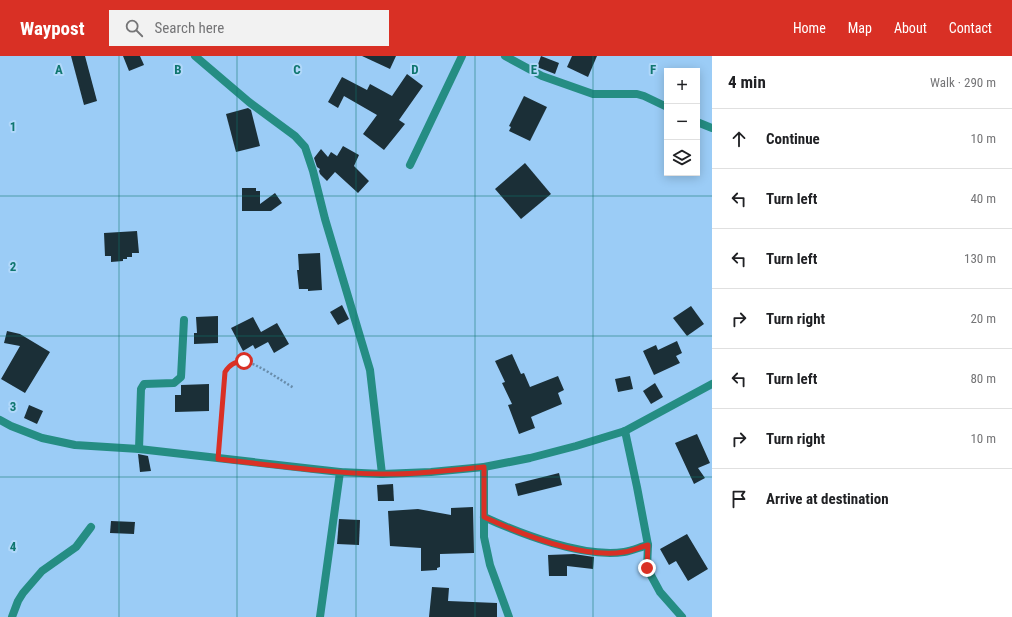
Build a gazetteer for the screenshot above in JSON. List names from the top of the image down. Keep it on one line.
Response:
{"page":{"header":"Waypost","search":"Search here","nav":["Home","Map","About","Contact"],"heading":["4 min","Walk · 290 m"],"map_buttons":["+","−"],"list":[["Continue","10 m"],["Turn left","40 m"],["Turn left","130 m"],["Turn right","20 m"],["Turn left","80 m"],["Turn right","10 m"],"Arrive at destination"]},"grid":{"columns":["A","B","C","D","E","F"],"rows":["1","2","3","4"]}}
